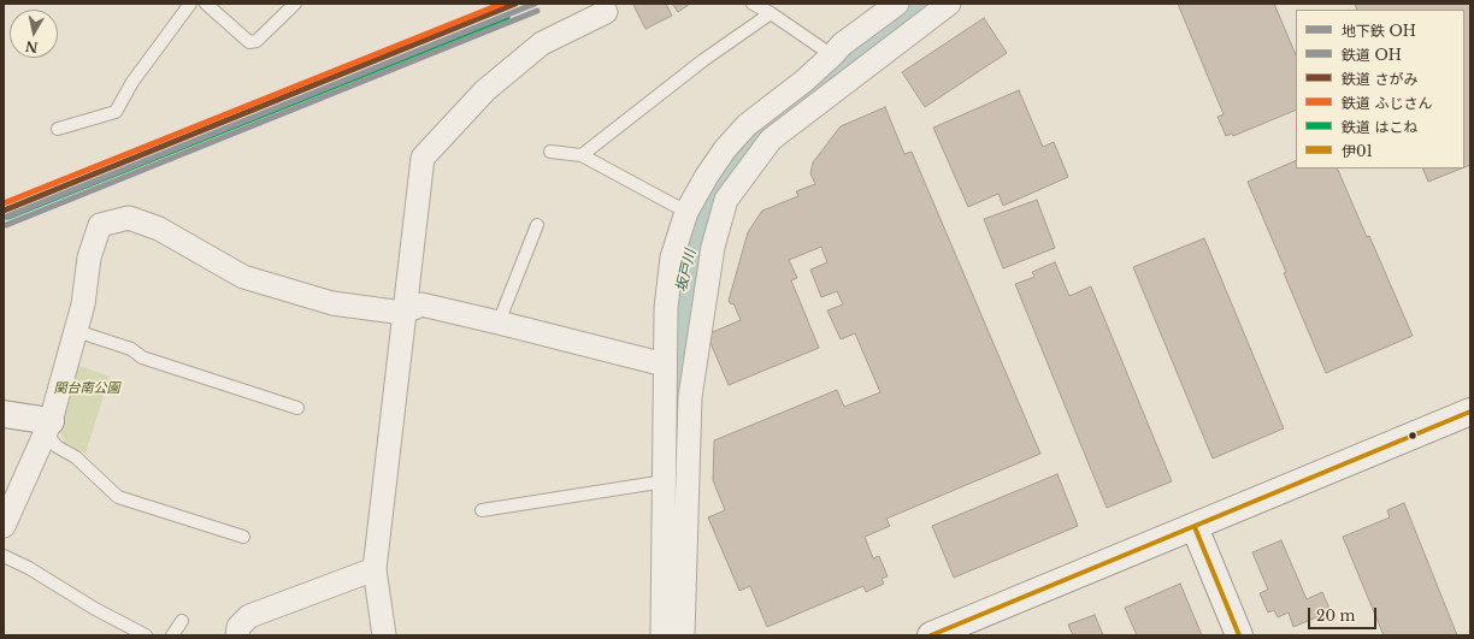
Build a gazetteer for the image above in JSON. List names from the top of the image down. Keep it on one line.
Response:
{"water":["坂戸川"],"parks":["関台南公園"],"lines":["metro line OH","rail line さがみ","rail line ふじさん","rail line OH","rail line はこね","transit line 伊01"],"legend":["地下鉄 OH","鉄道 OH","鉄道 さがみ","鉄道 ふじさん","鉄道 はこね","伊01"],"scale_bar":"20 m","north":"bottom"}
